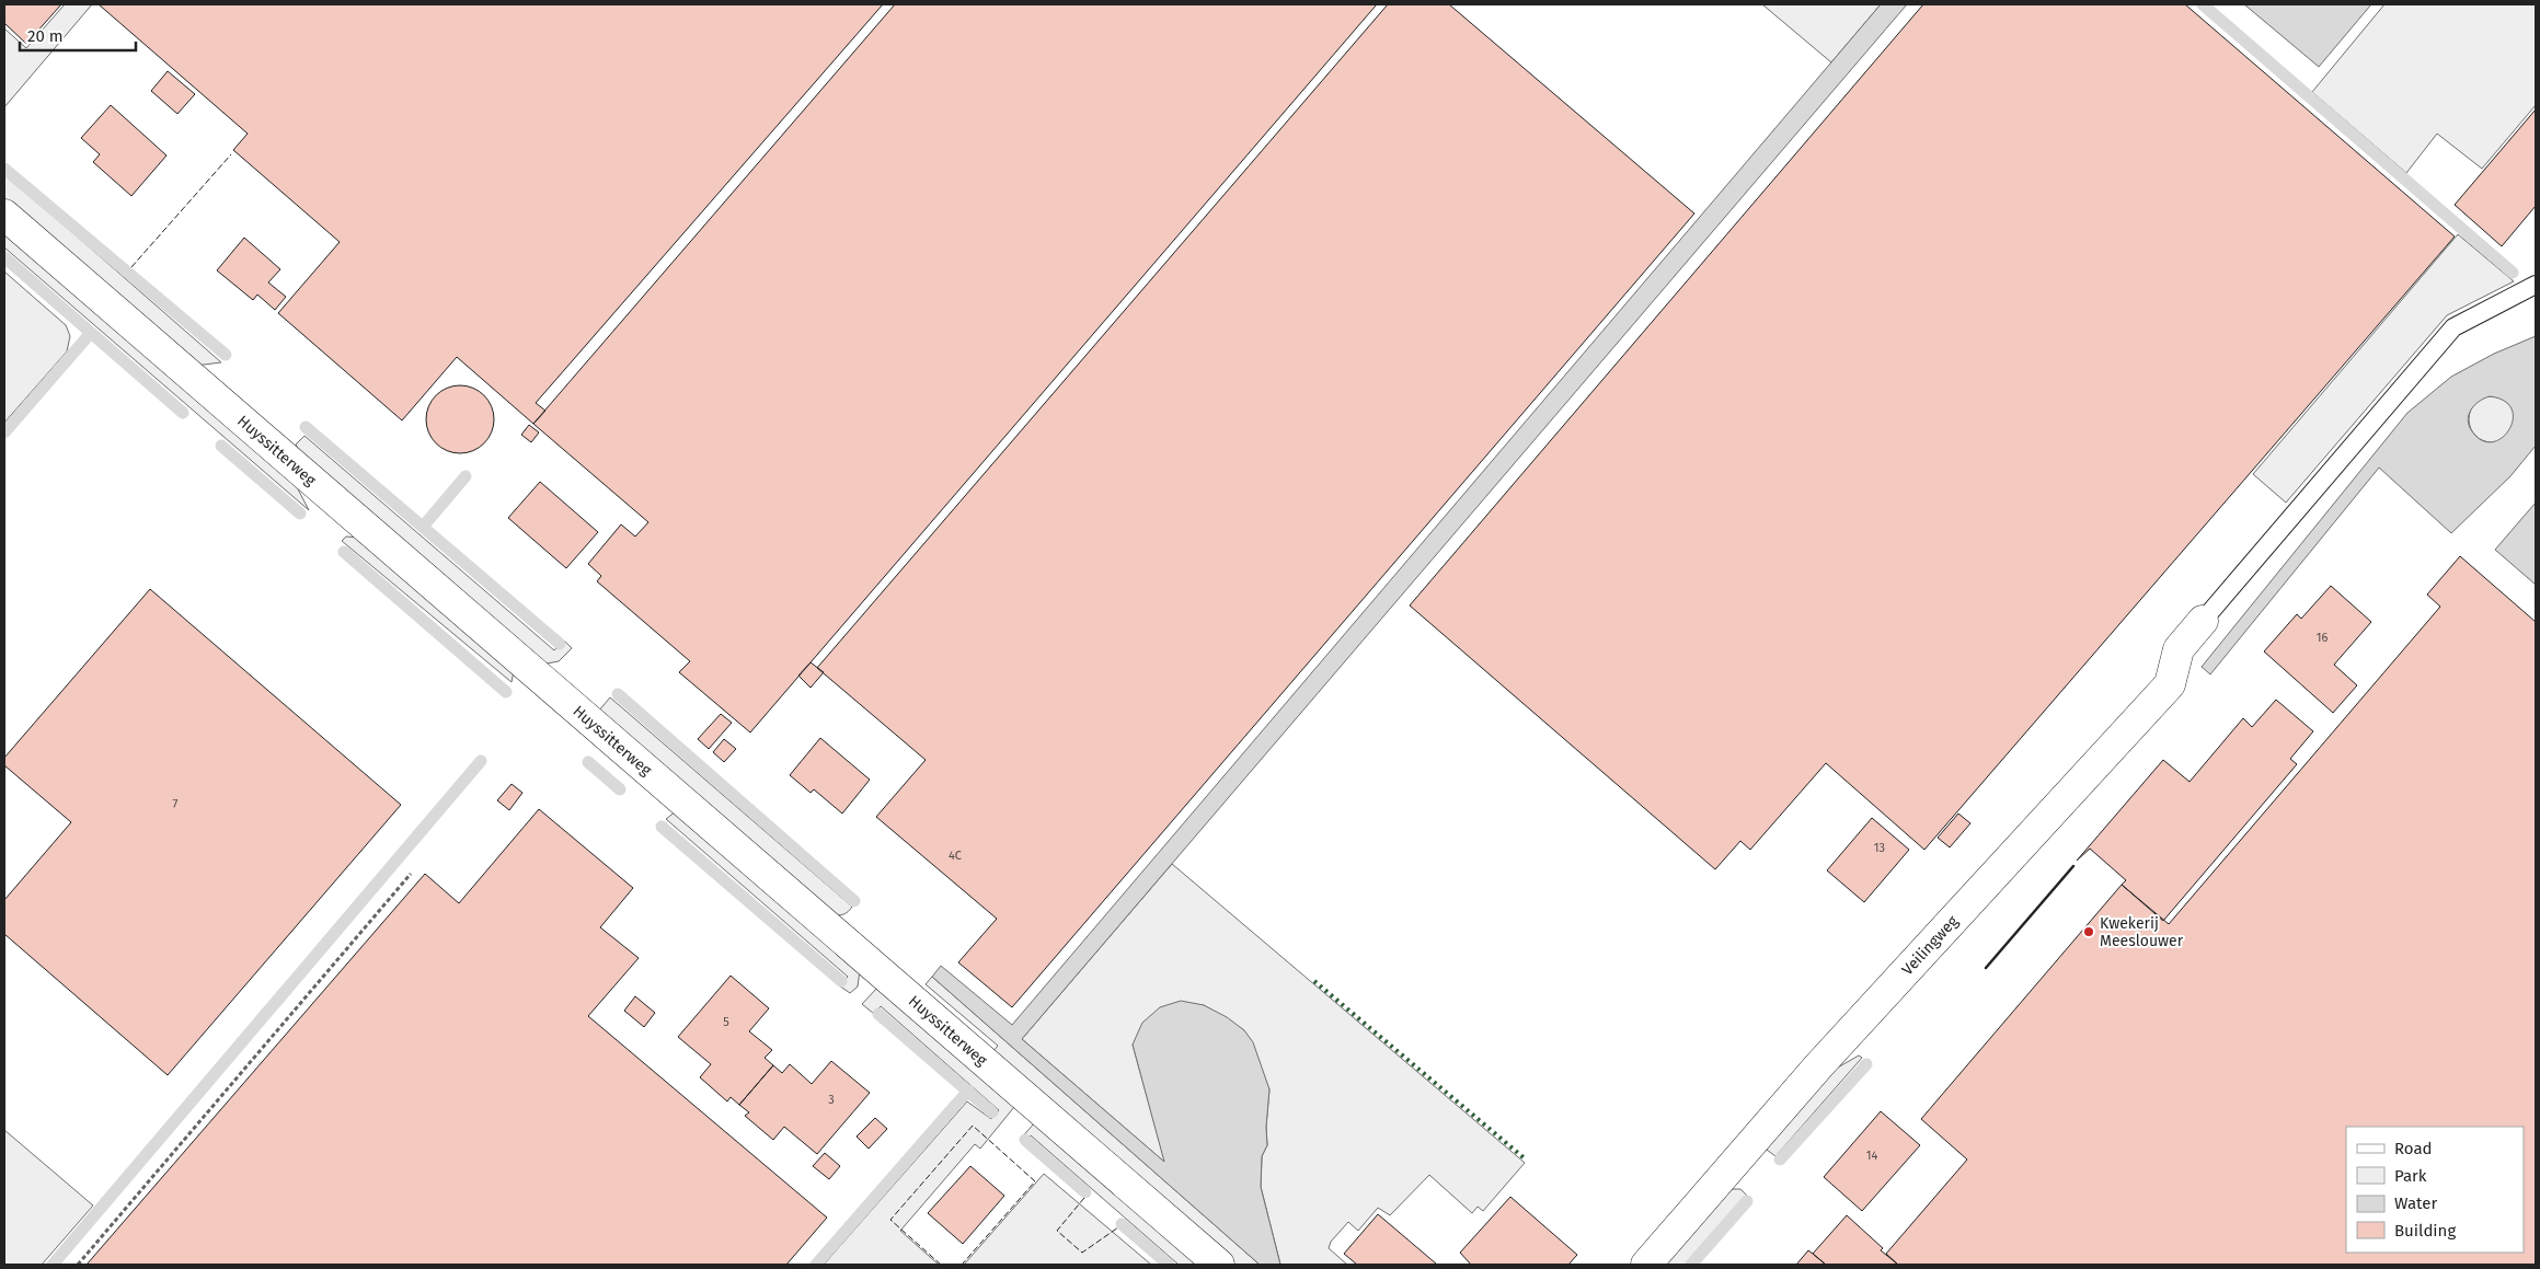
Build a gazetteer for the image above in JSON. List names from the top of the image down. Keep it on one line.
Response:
{"streets":{"street":["Huyssitterweg","Veilingweg"]},"places":["Kwekerij Meeslouwer"],"house_numbers":["16","7","13","4C","5","3","14"],"legend":["Road","Park","Water","Building"],"scale_bar":"20 m"}
